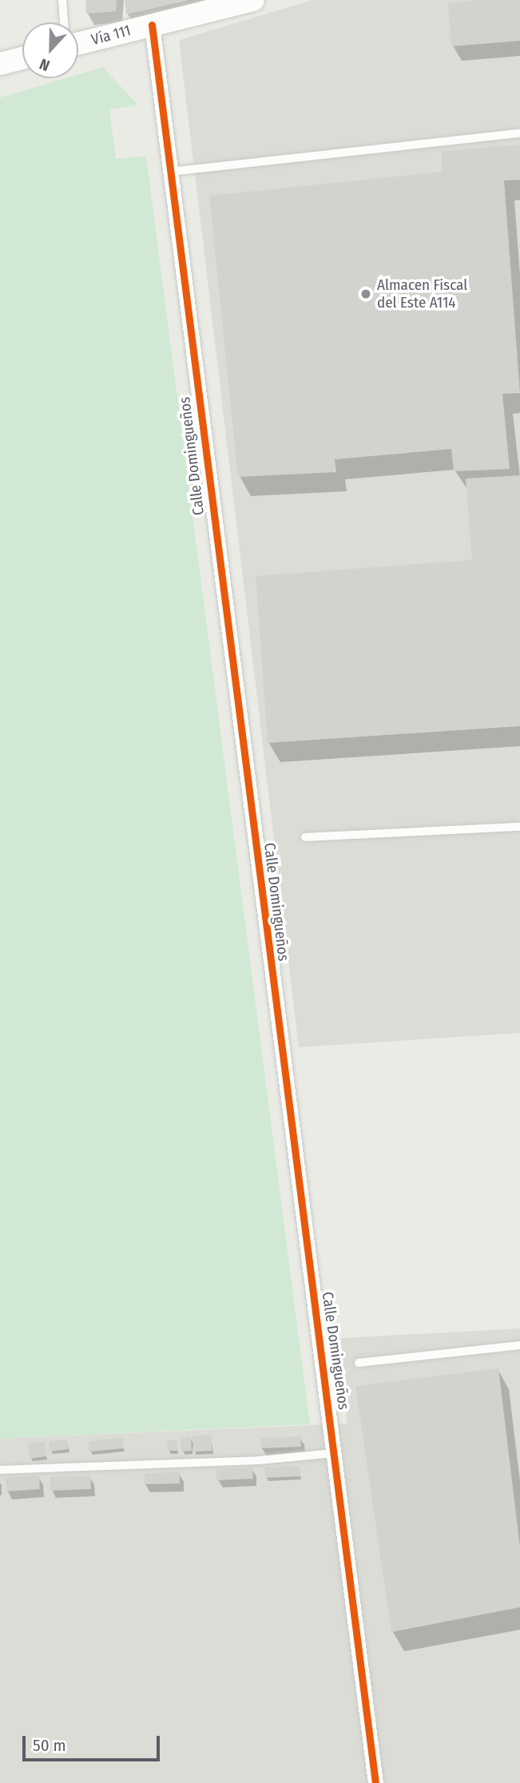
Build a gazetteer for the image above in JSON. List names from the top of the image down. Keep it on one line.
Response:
{"streets":{"main road":["Vía 111"],"street":["Calle Domingueños"]},"crossings":[["Vía 111","Calle Domingueños"]],"places":["Almacen Fiscal del Este A114"],"scale_bar":"50 m","north":"bottom"}
